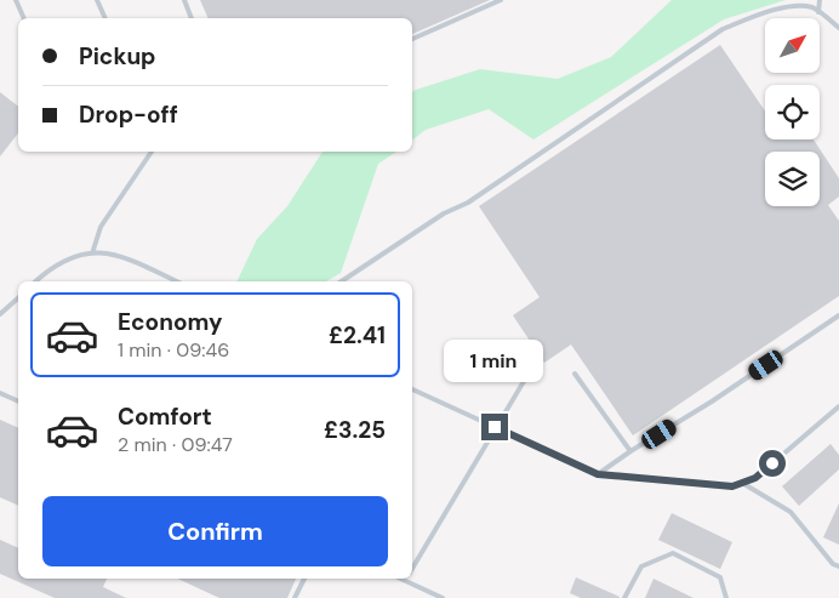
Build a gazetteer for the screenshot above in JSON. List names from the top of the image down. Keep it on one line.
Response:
{"north":"top right","page":{"banner":["Pickup","Drop-off"],"list":[{"name":"Economy","note":"1 min · 09:46","value":"£2.41"},{"name":"Comfort","note":"2 min · 09:47","value":"£3.25"}],"bubble":"1 min","buttons":"Confirm"}}
